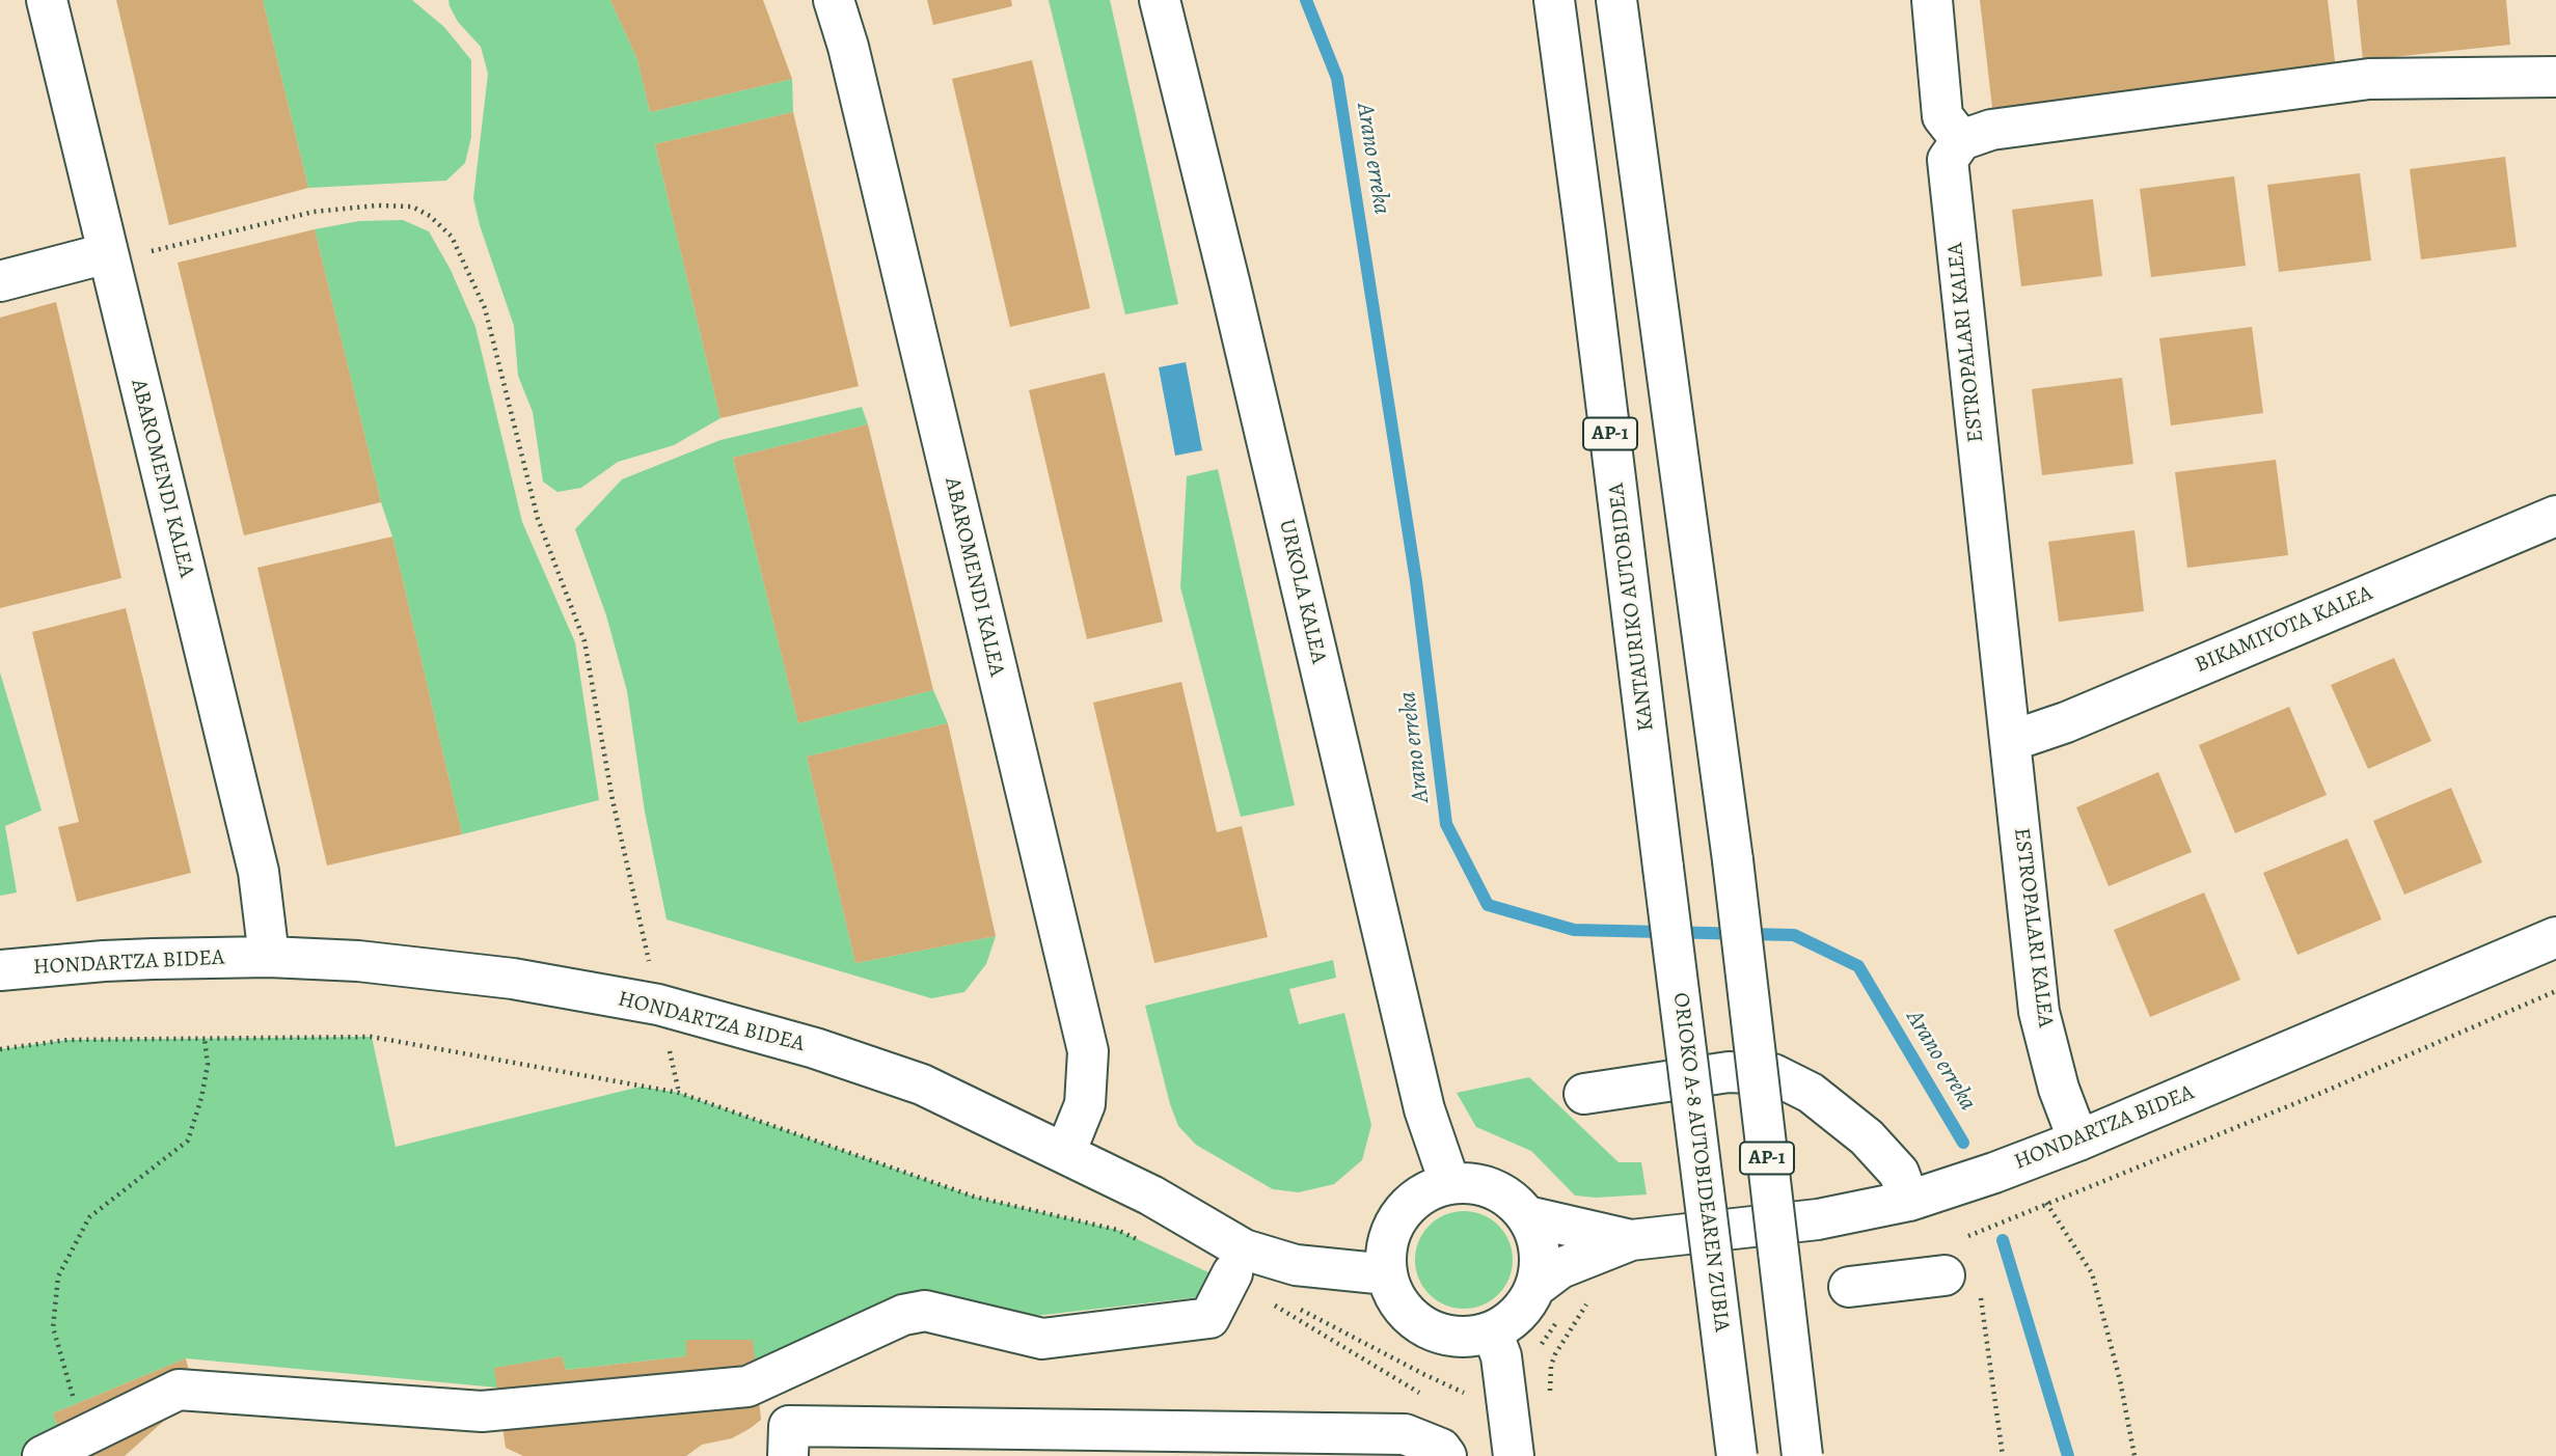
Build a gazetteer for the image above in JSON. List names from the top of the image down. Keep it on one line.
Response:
{"streets":{"main road":["ESTROPALARI KALEA","AP-1","ABAROMENDI KALEA","URKOLA KALEA","KANTAURIKO AUTOBIDEA","BIKAMIYOTA KALEA","HONDARTZA BIDEA","ORIOKO A-8 AUTOBIDEAREN ZUBIA"]},"crossings":[["ESTROPALARI KALEA","BIKAMIYOTA KALEA"],["ESTROPALARI KALEA","HONDARTZA BIDEA"],["ABAROMENDI KALEA","HONDARTZA BIDEA"],["URKOLA KALEA","HONDARTZA BIDEA"],["KANTAURIKO AUTOBIDEA","ORIOKO A-8 AUTOBIDEAREN ZUBIA"]],"water":["Arano erreka"]}
